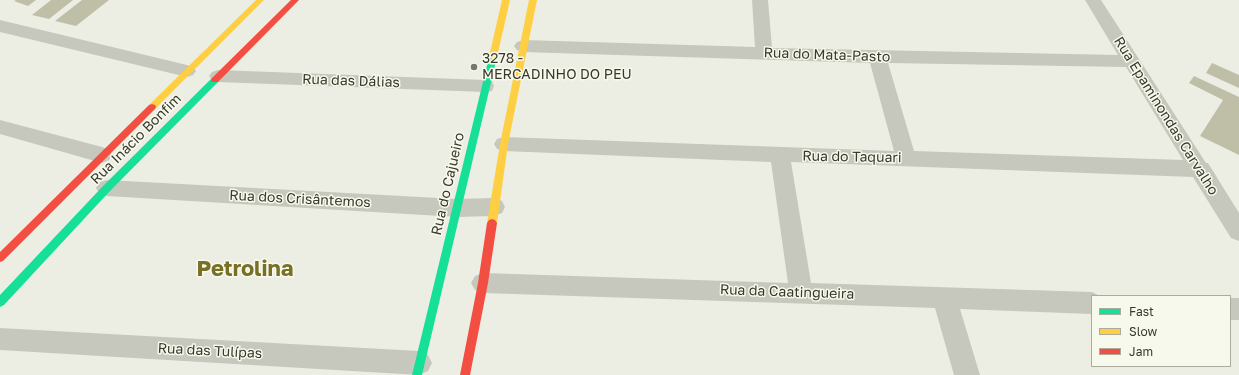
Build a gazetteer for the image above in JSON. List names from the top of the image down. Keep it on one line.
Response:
{"streets":{"street":["Rua do Mata-Pasto","Rua das Dálias","Rua Epaminondas Carvalho","Rua Inácio Bonfim","Rua do Taquari","Rua do Cajueiro","Rua dos Crisântemos","Rua da Caatingueira","Rua das Tulípas"]},"crossings":[["Rua do Mata-Pasto","Rua Epaminondas Carvalho"],["Rua das Dálias","Rua Inácio Bonfim"],["Rua das Dálias","Rua do Cajueiro"],["Rua Epaminondas Carvalho","Rua do Taquari"],["Rua Inácio Bonfim","Rua dos Crisântemos"],["Rua do Cajueiro","Rua dos Crisântemos"],["Rua do Cajueiro","Rua das Tulípas"]],"districts":["Petrolina"],"places":["3278 - MERCADINHO DO PEU"],"legend":["Fast","Slow","Jam"]}
